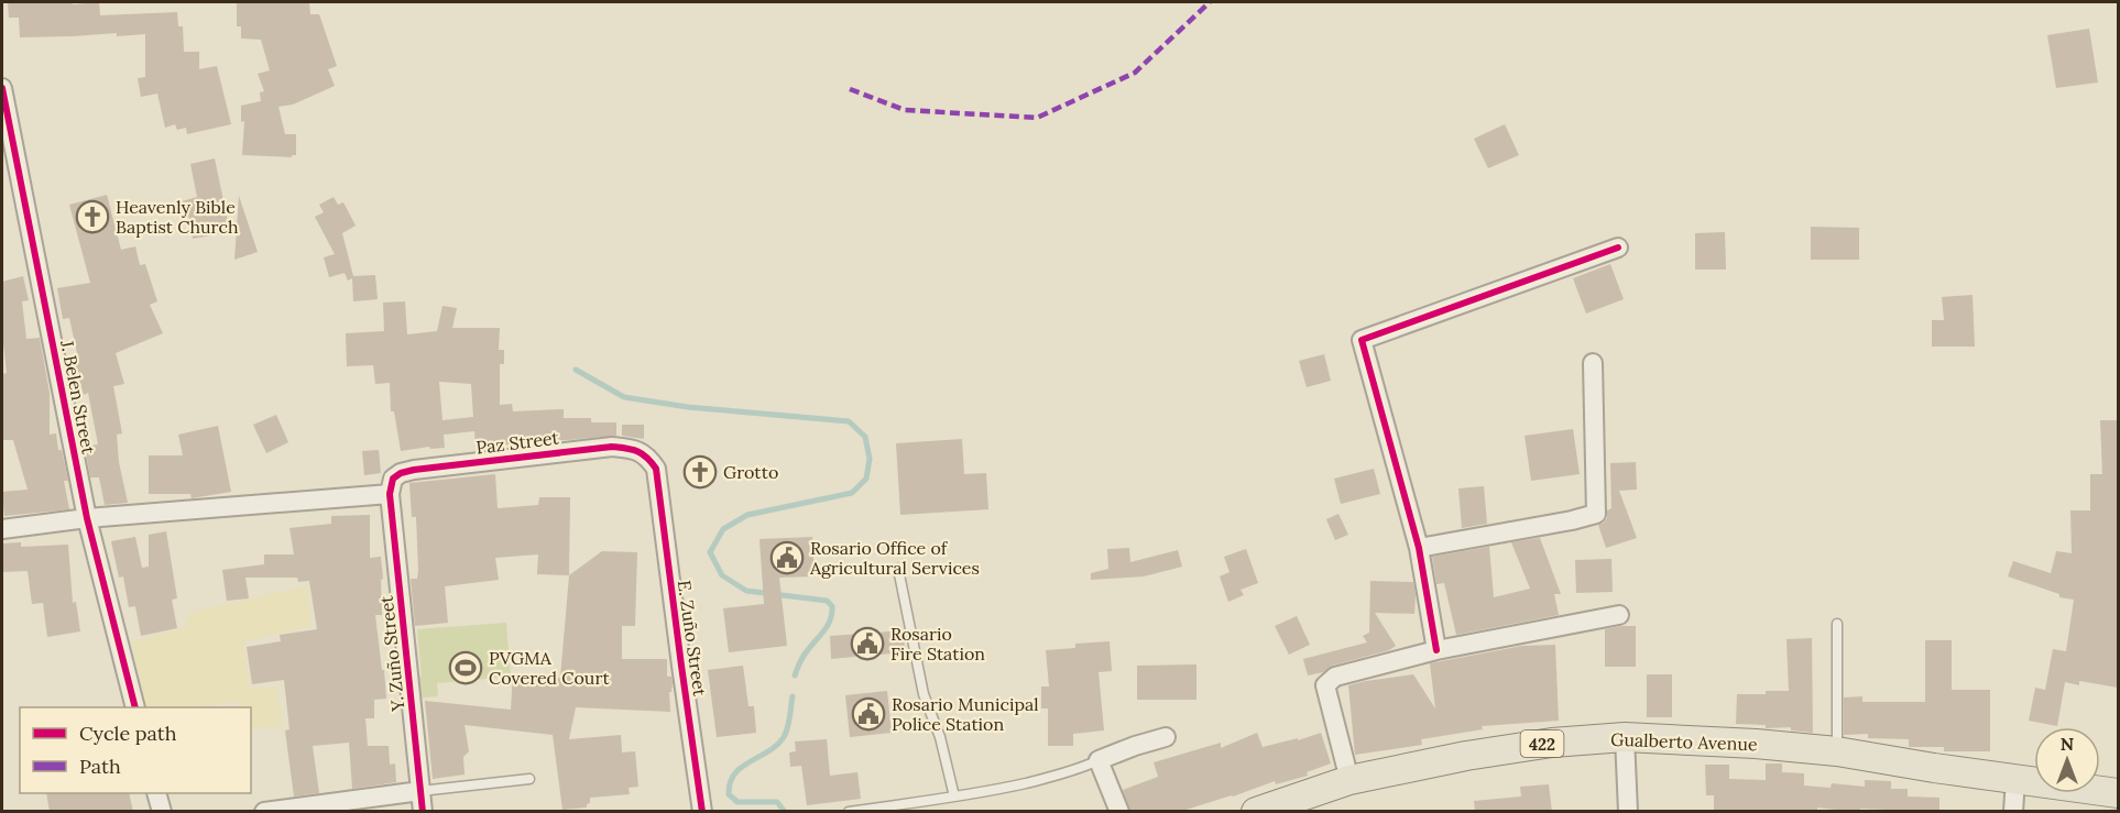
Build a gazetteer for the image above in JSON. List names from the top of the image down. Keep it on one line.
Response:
{"streets":{"main road":["Gualberto Avenue","422"],"street":["J. Belen Street","Paz Street","E. Zuño Street","Y. Zuño Street"]},"crossings":[["Paz Street","E. Zuño Street"],["Paz Street","Y. Zuño Street"]],"places":{"church":["Heavenly Bible Baptist Church","Grotto"],"public building":["Rosario Office of Agricultural Services","Rosario Fire Station","Rosario Municipal Police Station"],"sports":["PVGMA Covered Court"]},"legend":["Cycle path","Path"],"north":"top"}
